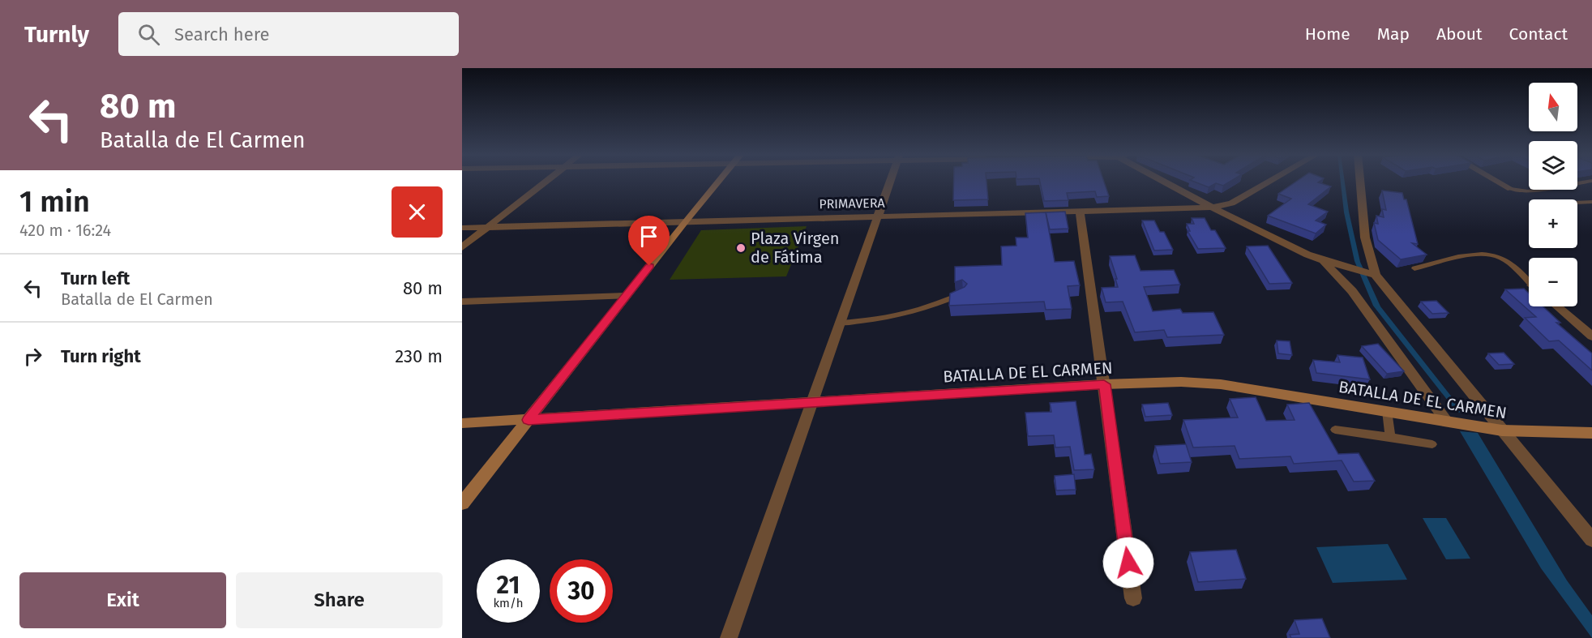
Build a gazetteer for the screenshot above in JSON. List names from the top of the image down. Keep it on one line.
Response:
{"streets":{"street":["PRIMAVERA","BATALLA DE EL CARMEN"]},"places":["Plaza Virgen de Fátima"],"north":"top","page":{"header":"Turnly","search":"Search here","nav":["Home","Map","About","Contact"],"turn":["80 m","Batalla de El Carmen"],"map_buttons":["+","−"],"heading":["1 min","420 m · 16:24"],"list":[{"name":"Turn left","note":"Batalla de El Carmen","value":"80 m"},{"name":"Turn right","value":"230 m"}],"speed":"21 km/h","limit":"30","buttons":["Exit","Share"]}}
